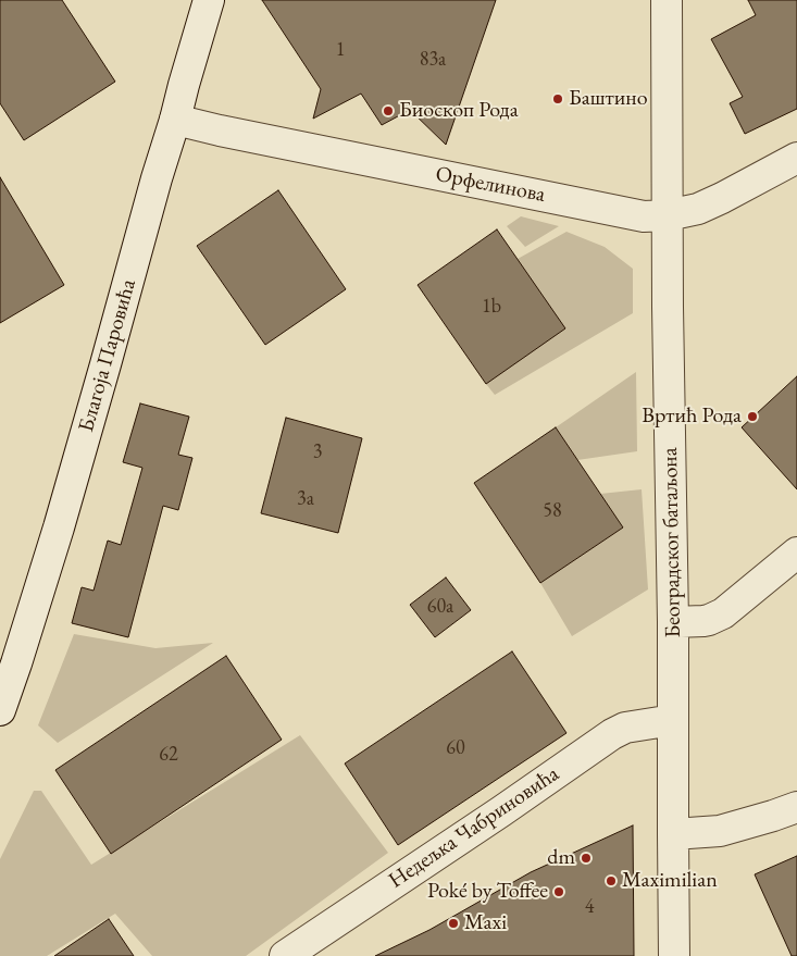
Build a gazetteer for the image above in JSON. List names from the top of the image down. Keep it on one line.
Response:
{"streets":{"street":["Орфелинова","Благоја Паровића","Београдског батаљона","Недељка Чабриновића"]},"crossings":[["Орфелинова","Благоја Паровића"],["Орфелинова","Београдског батаљона"],["Београдског батаљона","Недељка Чабриновића"]],"places":["Баштино","Биоскоп Рода","Вртић Рода","dm","Maximilian","Poké by Toffee","Maxi"],"house_numbers":["1","83a","1b","3","3a","58","60a","60","62","4"]}
